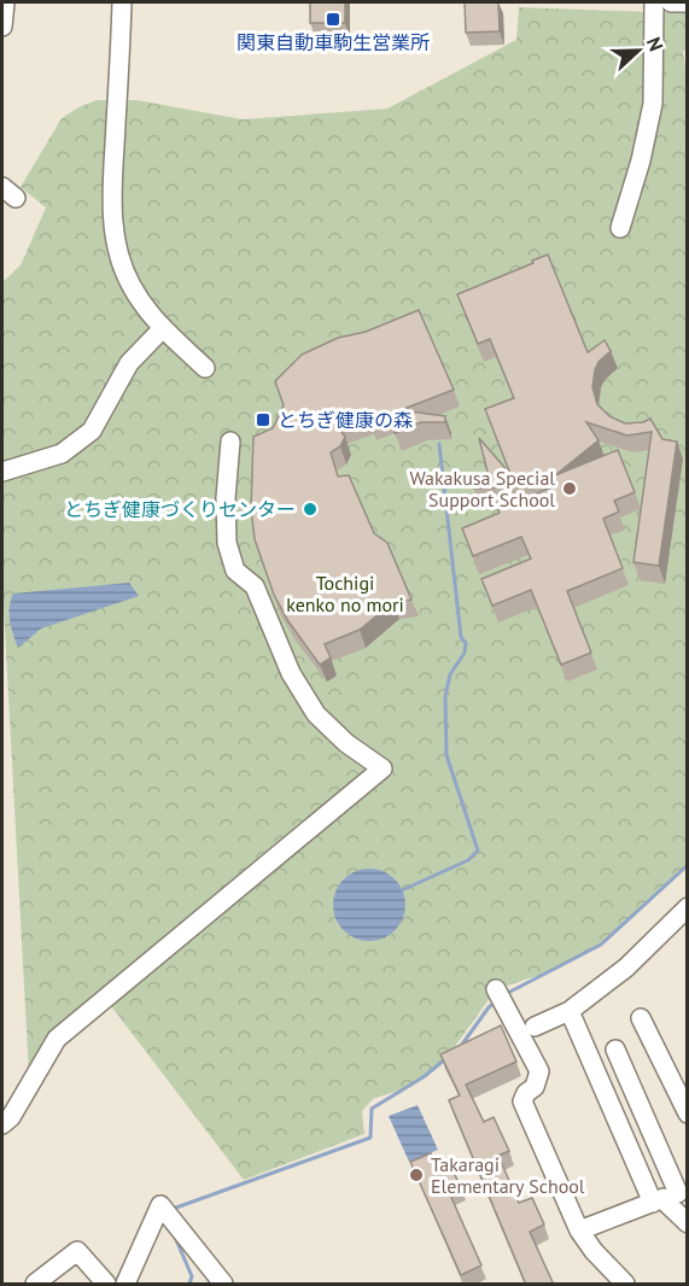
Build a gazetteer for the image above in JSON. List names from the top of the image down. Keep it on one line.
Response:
{"parks":["Tochigi kenko no mori"],"places":{"transit":["関東自動車駒生営業所","とちぎ健康の森"],"other":["Wakakusa Special Support School","とちぎ健康づくりセンター","Takaragi Elementary School"]},"north":"right"}
